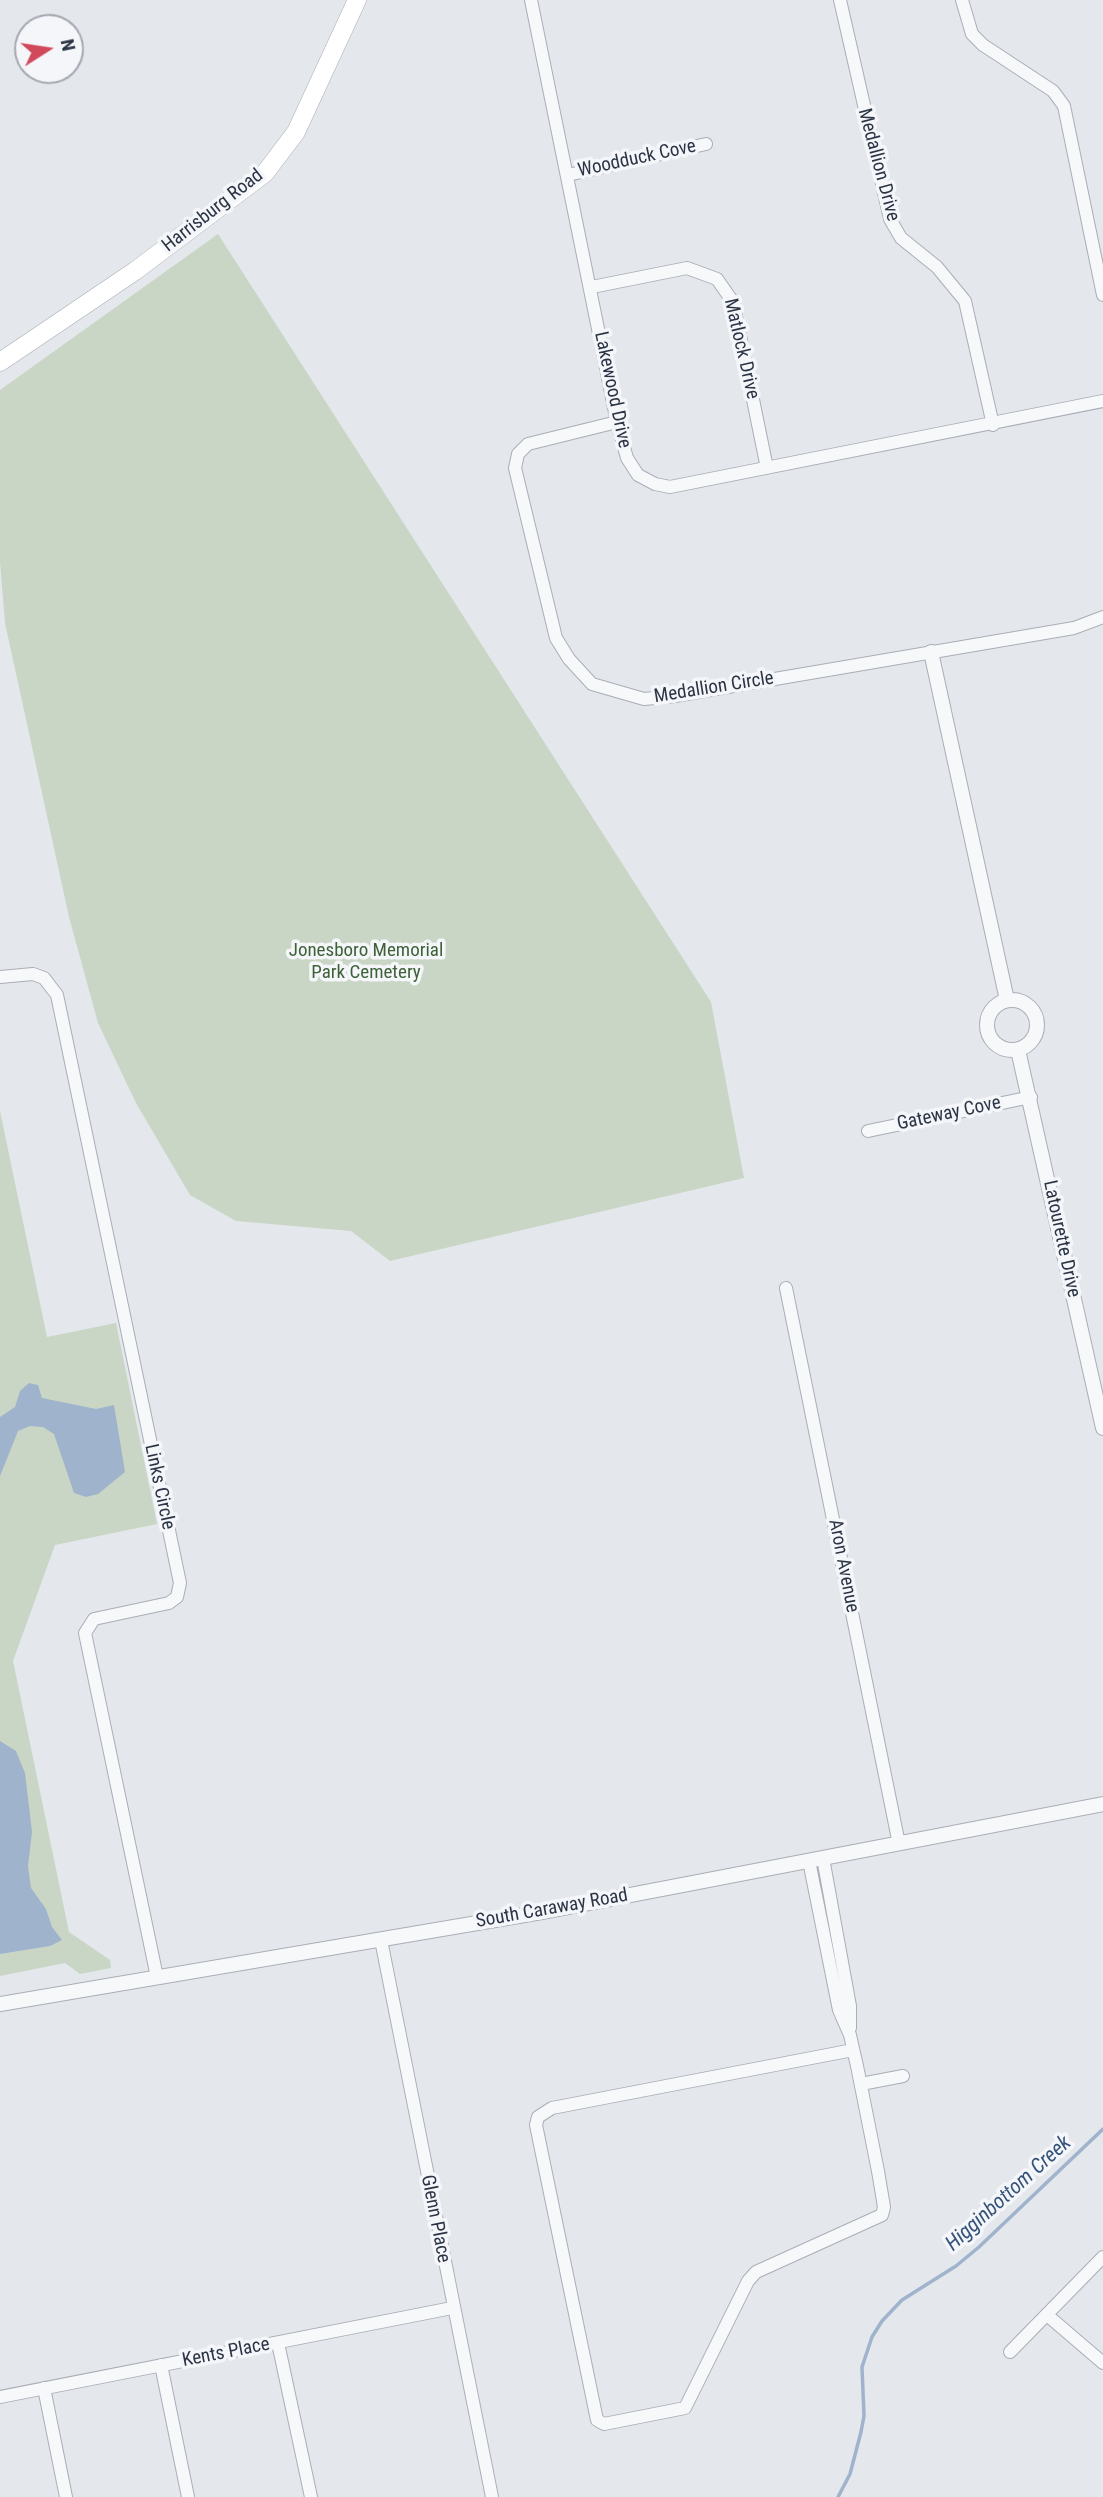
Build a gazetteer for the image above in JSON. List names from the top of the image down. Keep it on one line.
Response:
{"streets":{"main road":["Harrisburg Road"],"street":["Woodduck Cove","Medallion Drive","Matlock Drive","Lakewood Drive","Medallion Circle","Gateway Cove","Latourette Drive","Links Circle","Aron Avenue","South Caraway Road","Glenn Place","Kents Place"]},"crossings":[["Woodduck Cove","Lakewood Drive"],["Medallion Drive","Lakewood Drive"],["Matlock Drive","Lakewood Drive"],["Lakewood Drive","Medallion Circle"],["Gateway Cove","Latourette Drive"],["Links Circle","South Caraway Road"],["Aron Avenue","South Caraway Road"],["South Caraway Road","Glenn Place"],["Glenn Place","Kents Place"]],"water":["Higginbottom Creek"],"parks":["Jonesboro Memorial Park Cemetery"],"north":"right"}
